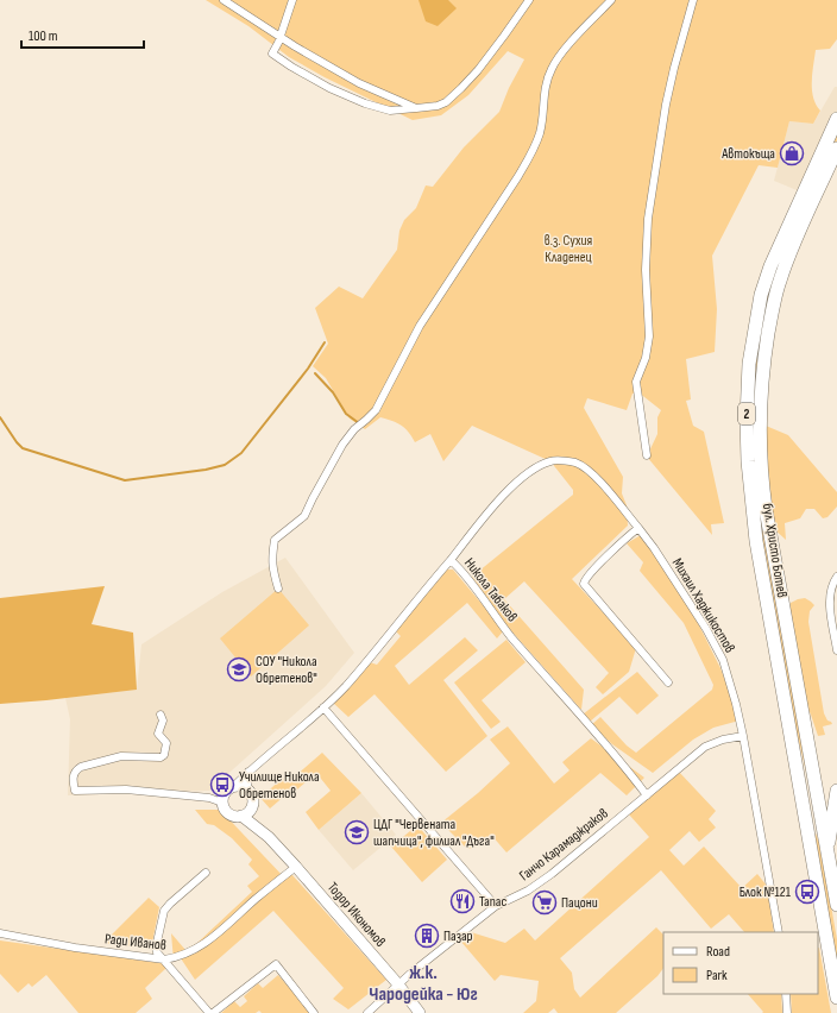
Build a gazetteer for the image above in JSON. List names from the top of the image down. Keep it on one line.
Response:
{"streets":{"highway":["2","бул. Христо Ботев"],"street":["Никола Табаков","Михаил Хаджикостов","Ганчо Карамаджраков","Тодор Икономов","Ради Иванов"]},"crossings":[["Никола Табаков","Михаил Хаджикостов"],["Никола Табаков","Ганчо Карамаджраков"],["Михаил Хаджикостов","Ганчо Карамаджраков"],["Ганчо Карамаджраков","Тодор Икономов"],["Тодор Икономов","Ради Иванов"]],"districts":["ж.к. Чародейка - Юг"],"parks":["в.з. Сухия Кладенец"],"places":{"shop":["Автокъща"],"school or university":["СОУ \"Никола Обретенов\"","ЦДГ \"Червената шапчица\", филиал \"Дъга\""],"bus stop":["Училище Никола Обретенов","Блок №121"],"restaurant":["Тапас"],"supermarket":["Пацони"],"building":["Пазар"]},"legend":["Road","Park"],"scale_bar":"100 m"}
